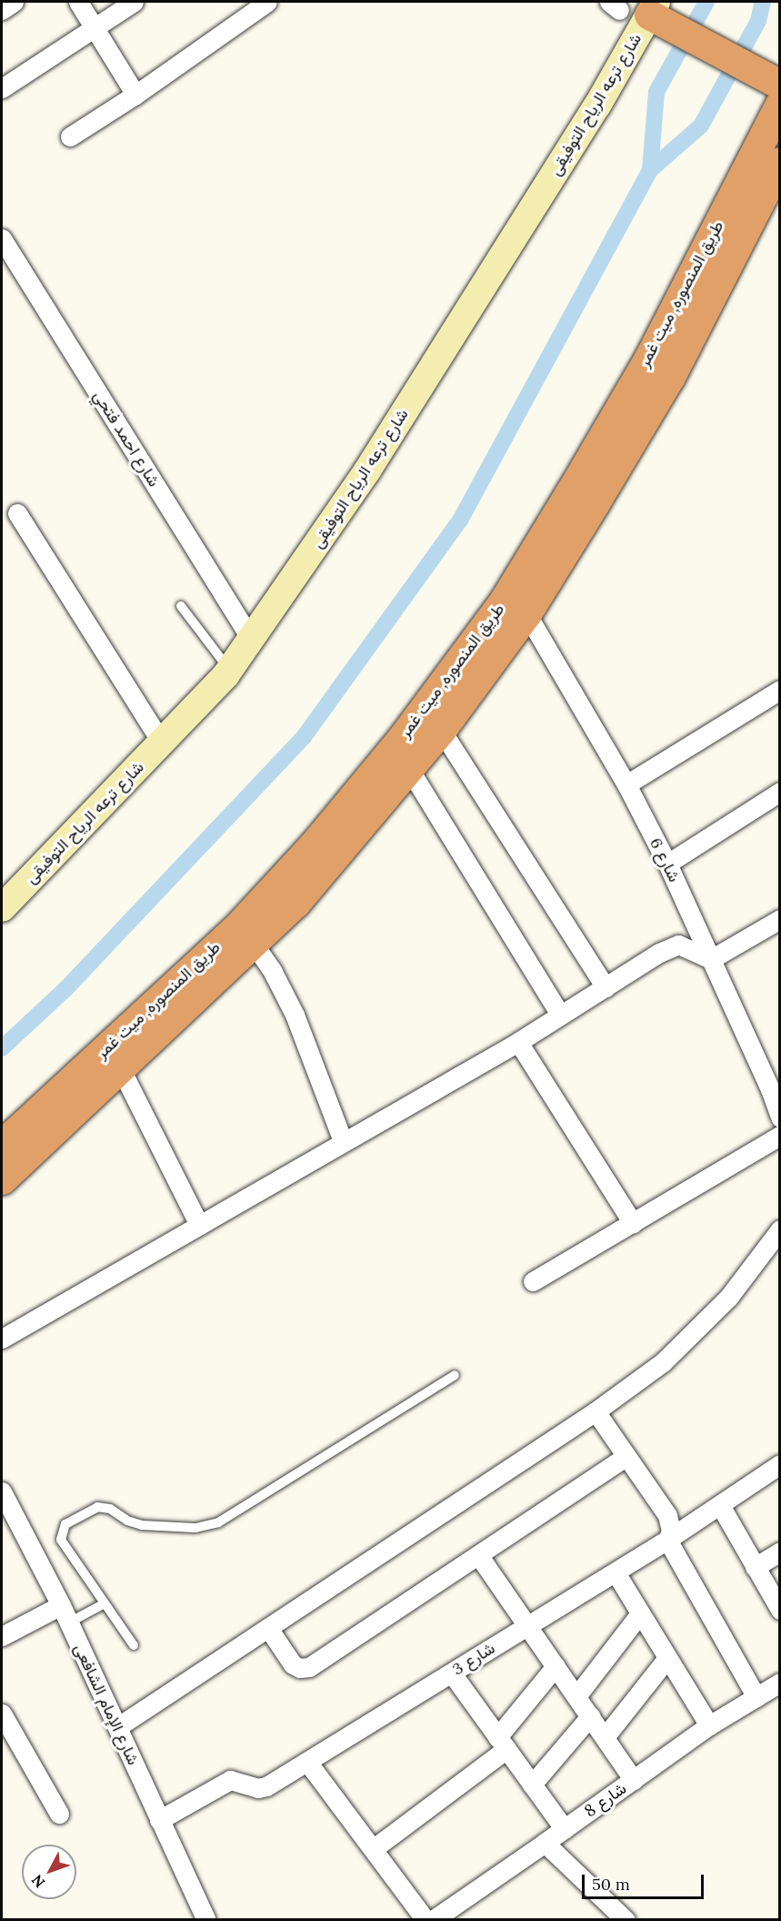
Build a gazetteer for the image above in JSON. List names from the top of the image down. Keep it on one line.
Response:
{"streets":{"highway":["طريق المنصوره, ميت غمر"],"main road":["شارع ترعه الرياح التوفيقى"],"street":["شارع احمد فتحي","شارع 6","شارع 3","شارع الإمام الشافعى","شارع 8"]},"crossings":[["شارع ترعه الرياح التوفيقى","شارع احمد فتحي"],["طريق المنصوره, ميت غمر","شارع 6"],["شارع 3","شارع الإمام الشافعى"]],"scale_bar":"50 m","north":"bottom left"}
